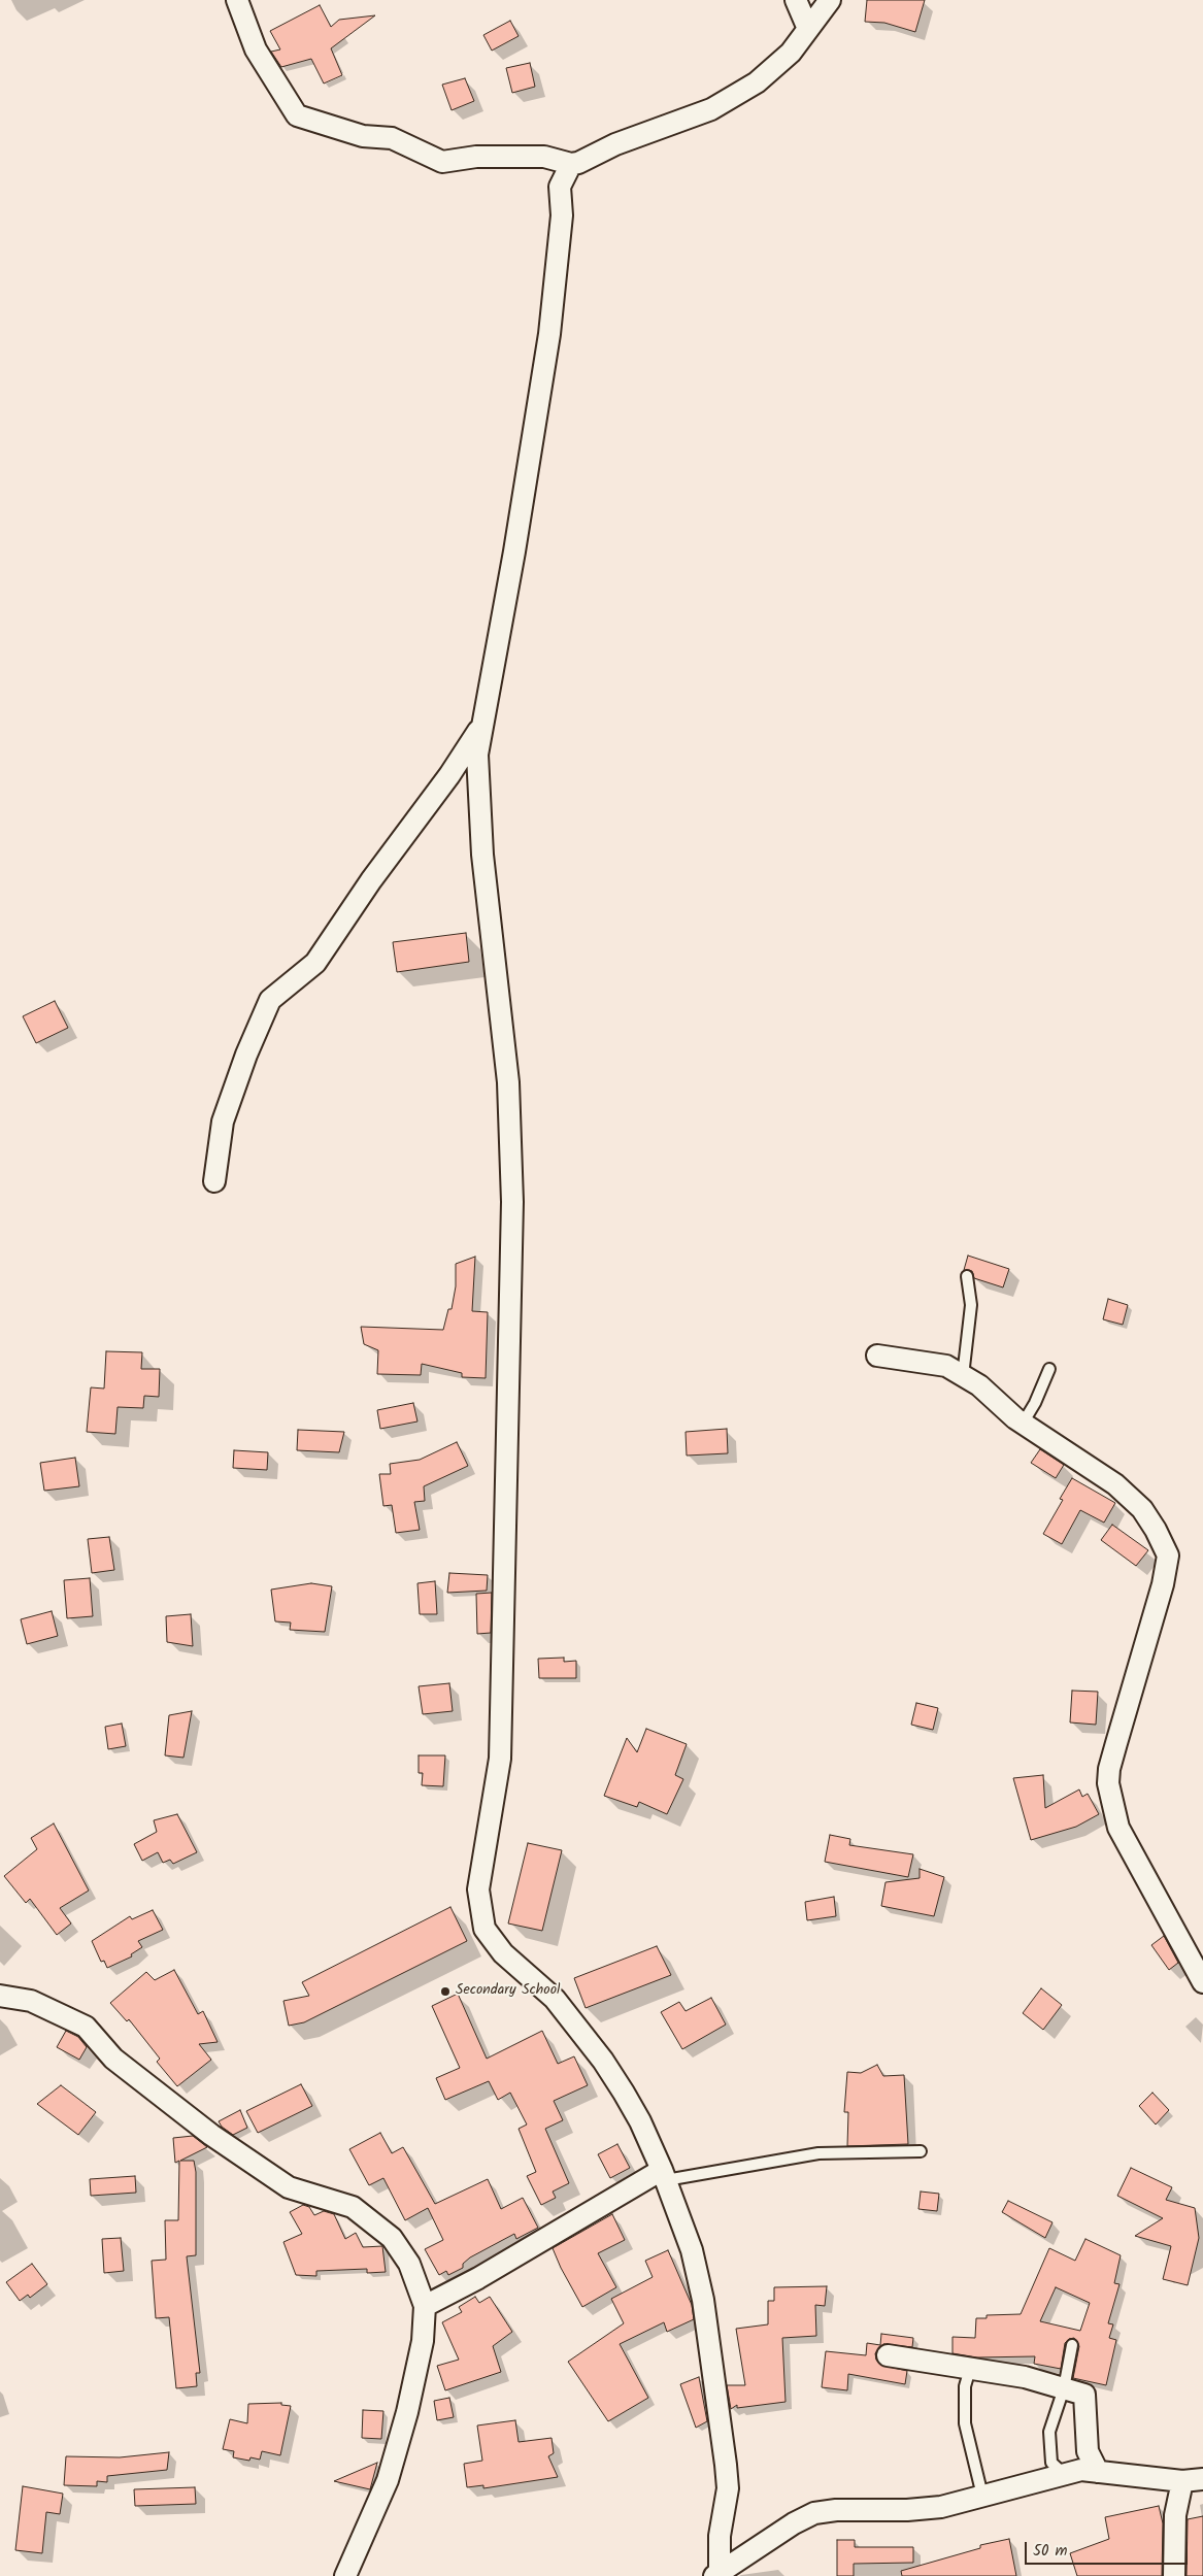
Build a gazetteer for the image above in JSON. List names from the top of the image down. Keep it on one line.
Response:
{"places":["Secondary School"],"scale_bar":"50 m"}
